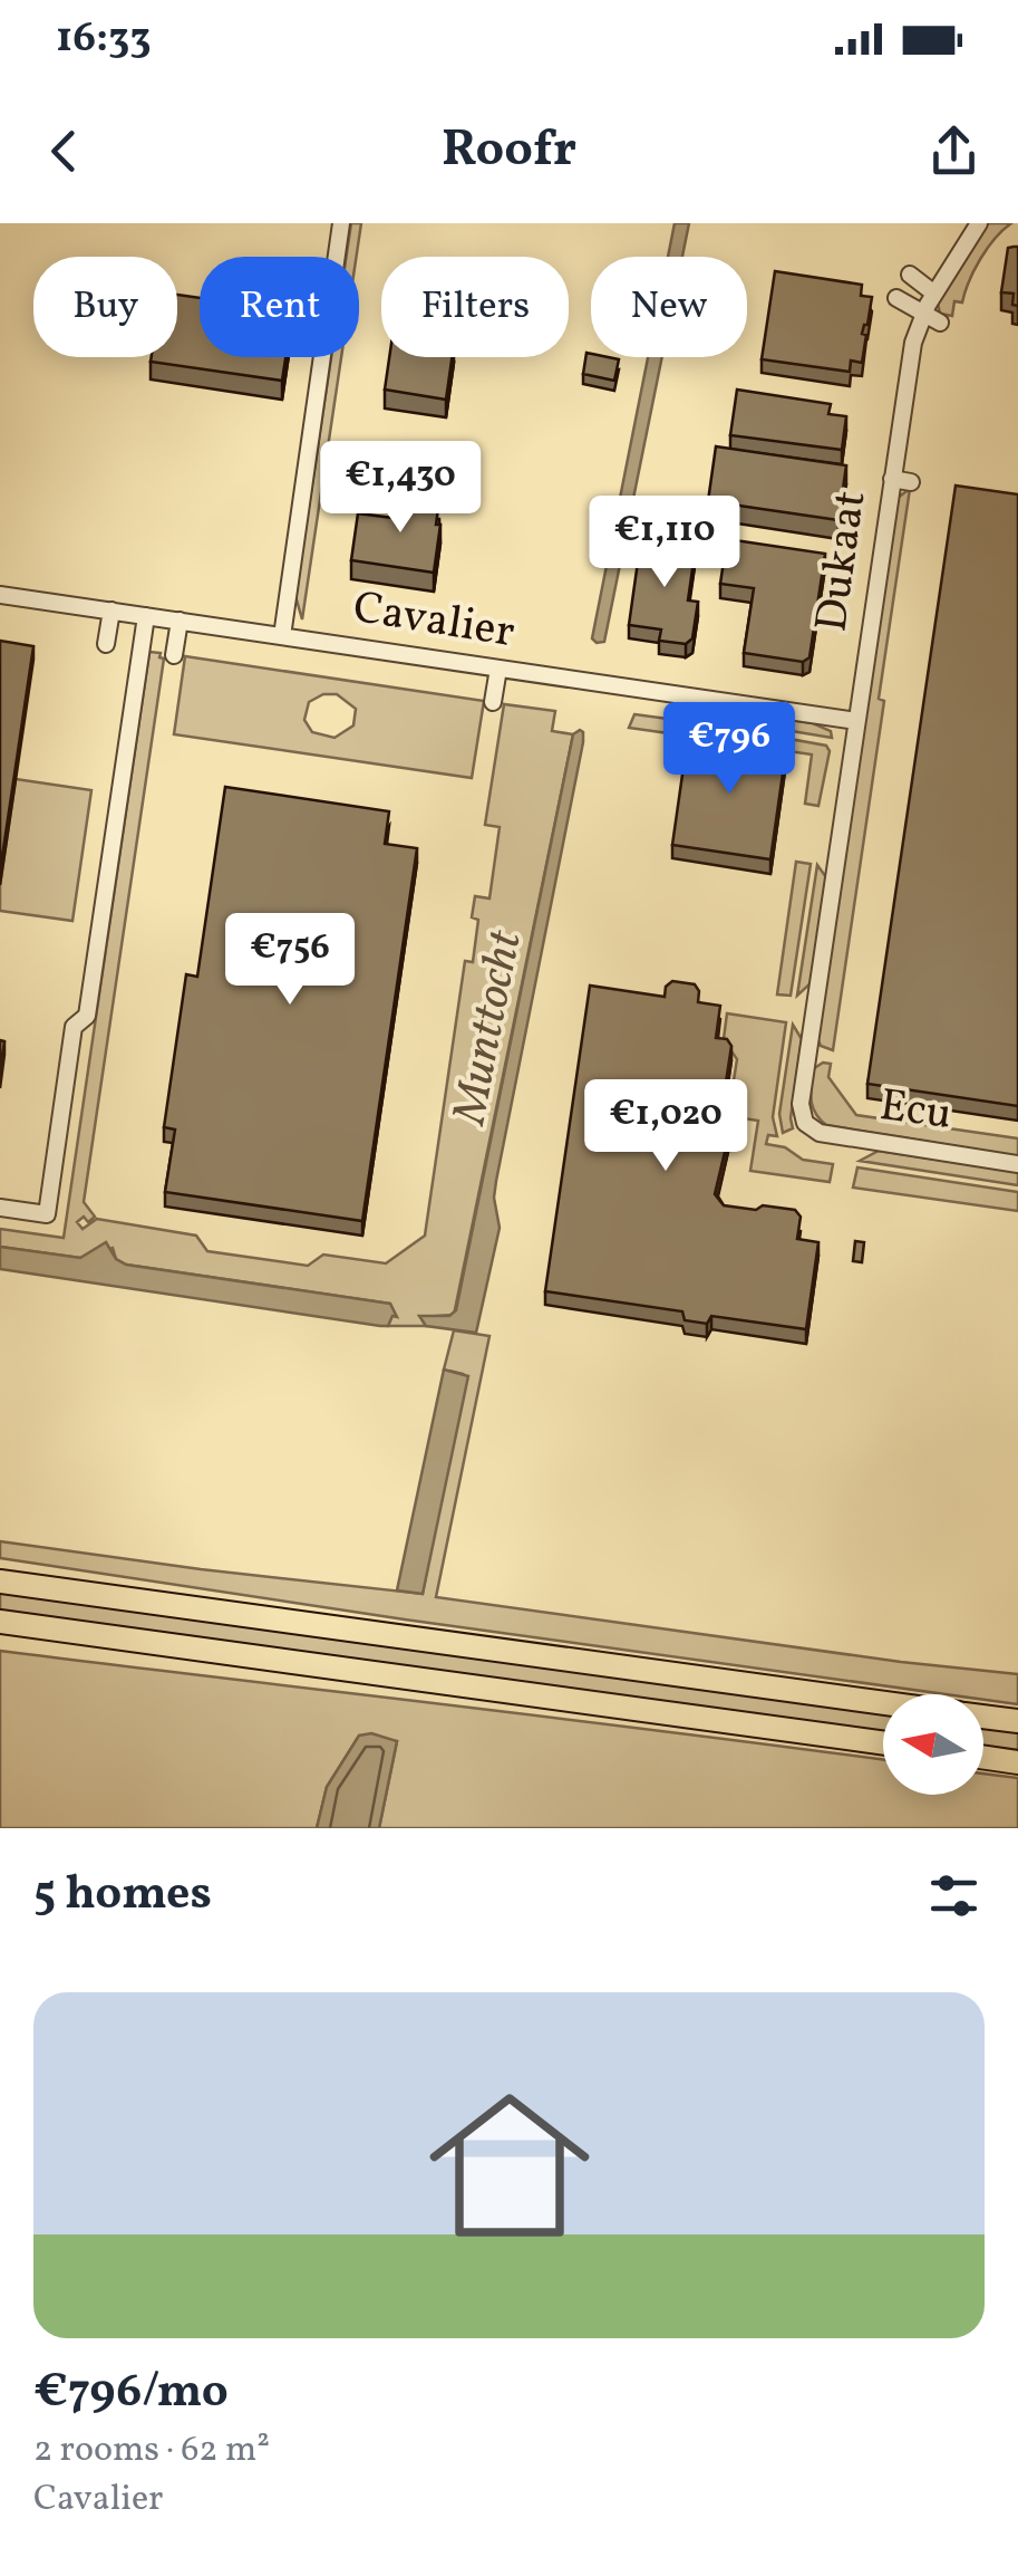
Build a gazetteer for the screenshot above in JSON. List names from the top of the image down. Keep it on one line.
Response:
{"streets":{"street":["Dukaat","Cavalier","Ecu"]},"crossings":[["Dukaat","Cavalier"],["Dukaat","Ecu"]],"water":["Munttocht"],"north":"left","page":{"status":"16:33","header":"Roofr","chip":["Buy","Rent","Filters","New"],"price":["€1,430","€1,110","€796","€756","€1,020"],"heading":"5 homes","list":[{"name":"€796/mo","note":"2 rooms · 62 m² · Cavalier"}]}}
